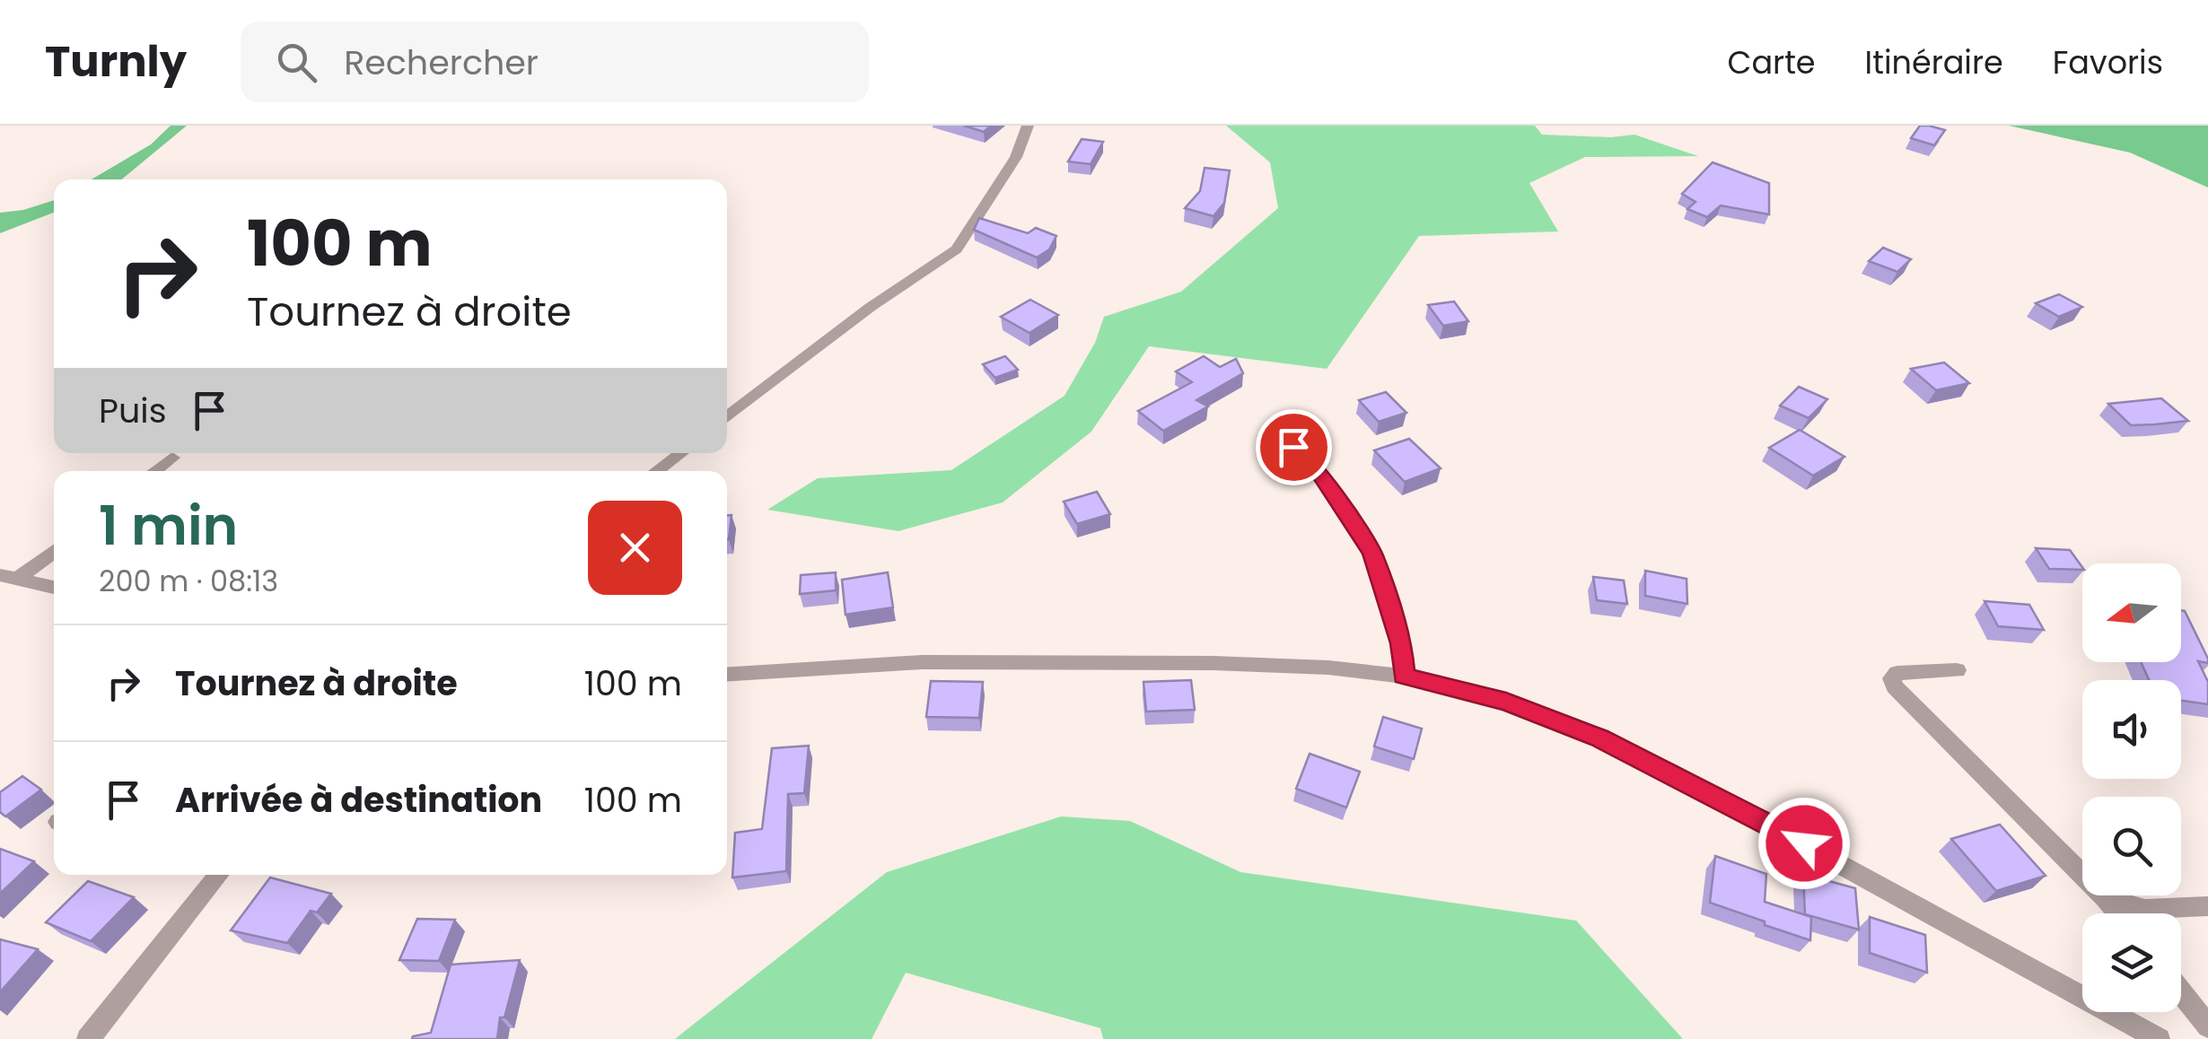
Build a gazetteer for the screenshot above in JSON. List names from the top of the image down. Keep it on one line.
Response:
{"north":"left","page":{"header":"Turnly","search":"Rechercher","nav":["Carte","Itinéraire","Favoris"],"turn":["100 m","Tournez à droite"],"then":"Puis","heading":["1 min","200 m · 08:13"],"list":[{"name":"Tournez à droite","value":"100 m"},{"name":"Arrivée à destination","value":"100 m"}]}}
